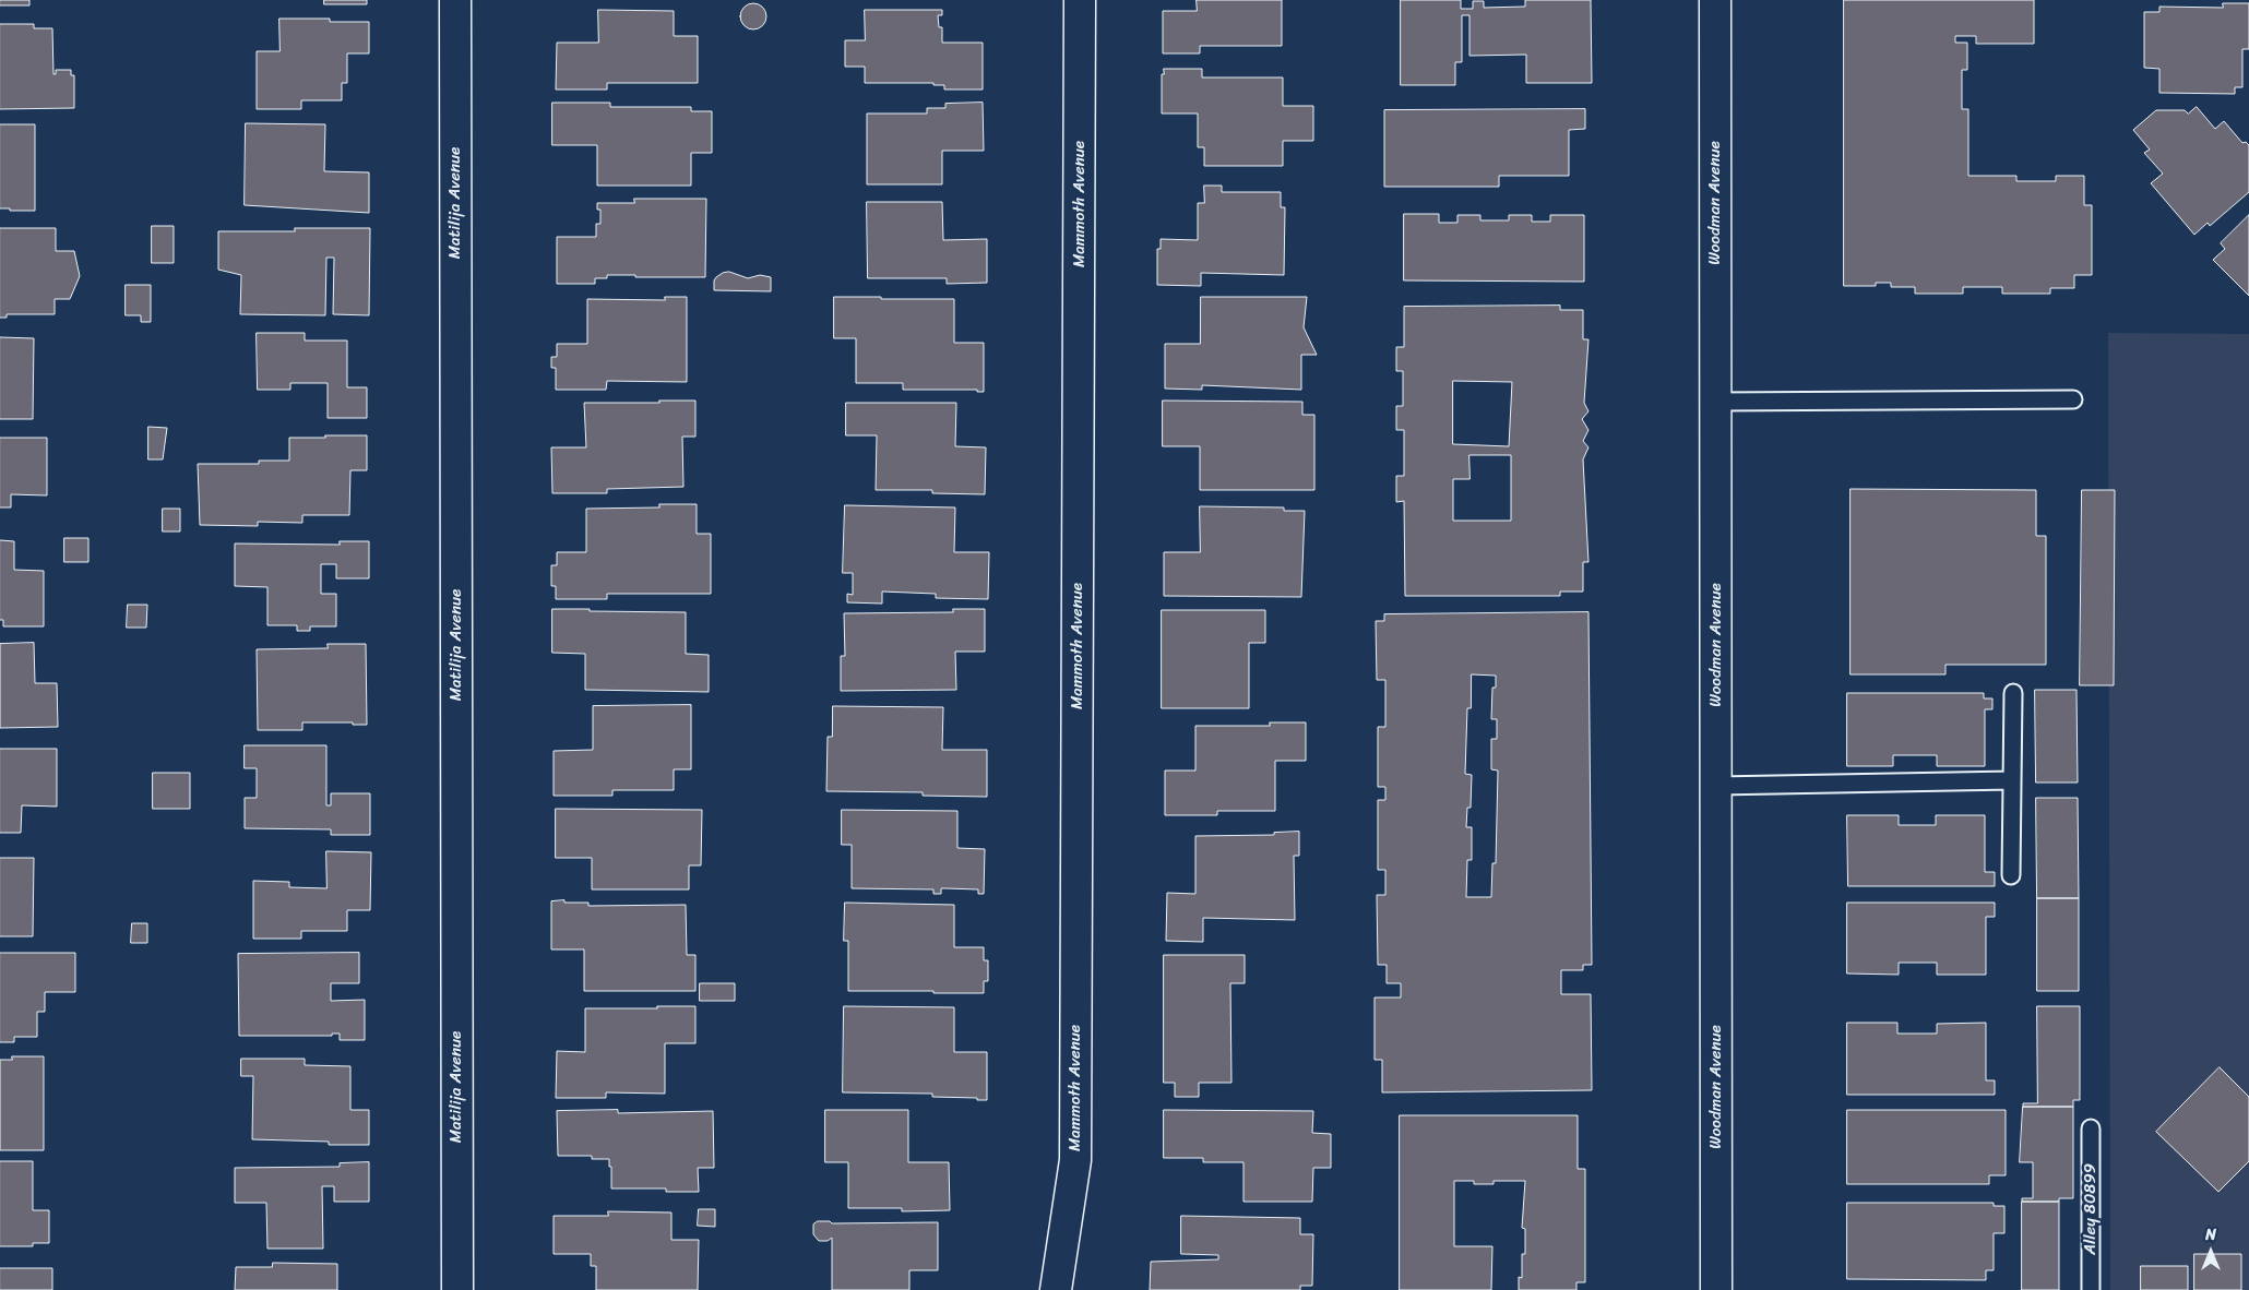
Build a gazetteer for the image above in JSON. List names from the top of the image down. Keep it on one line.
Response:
{"streets":{"street":["Matilija Avenue","Woodman Avenue","Mammoth Avenue"],"lane":["Alley 80899"]},"north":"top"}
